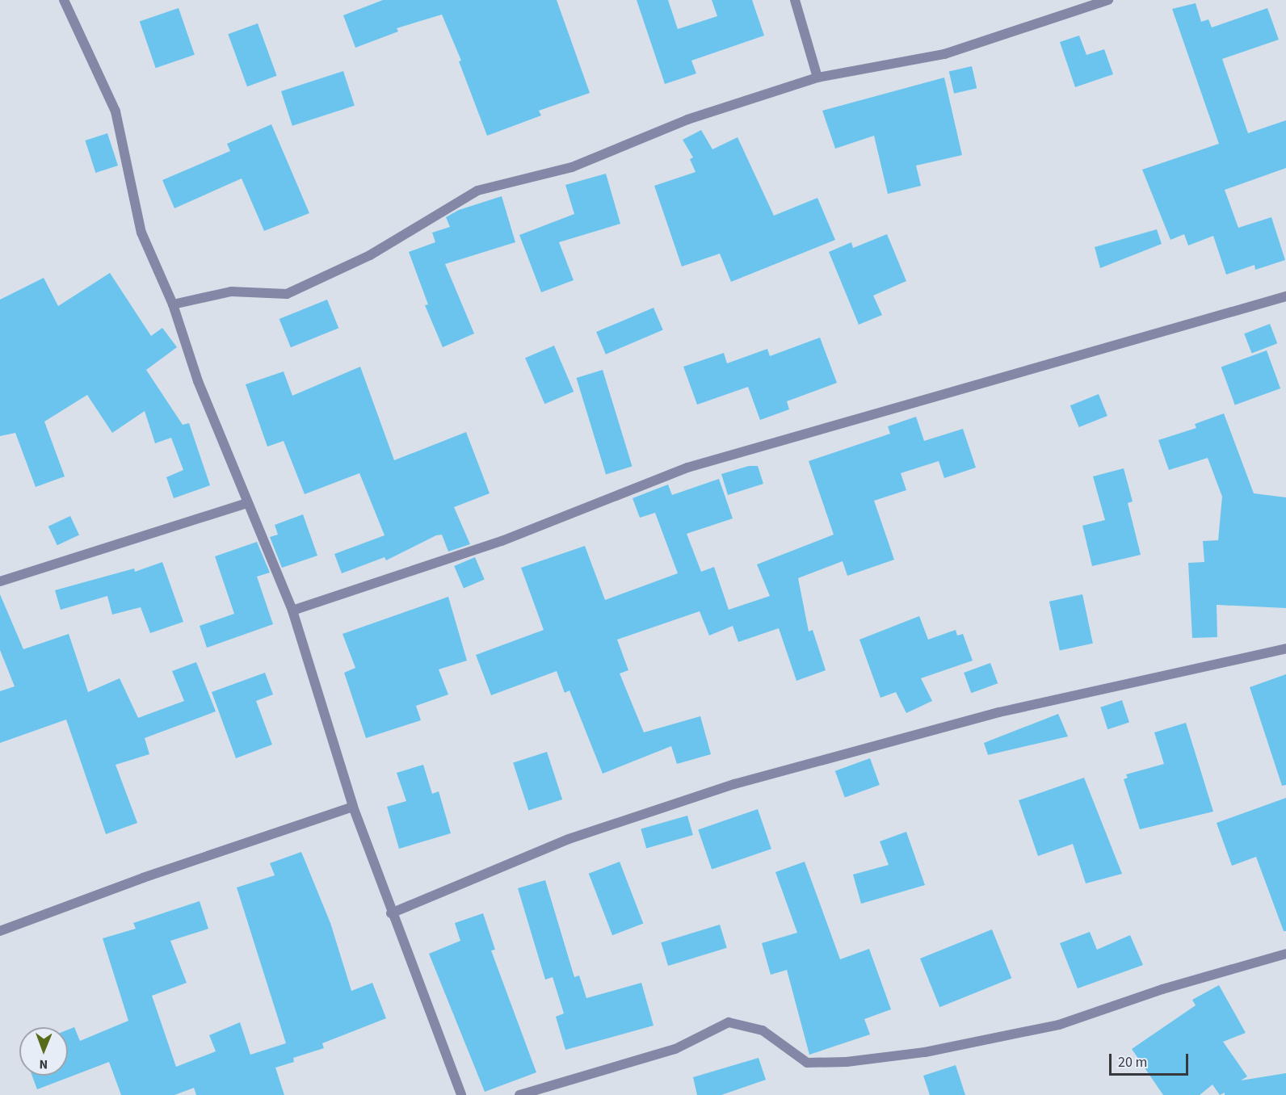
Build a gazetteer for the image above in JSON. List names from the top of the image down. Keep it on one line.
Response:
{"scale_bar":"20 m","north":"bottom"}
